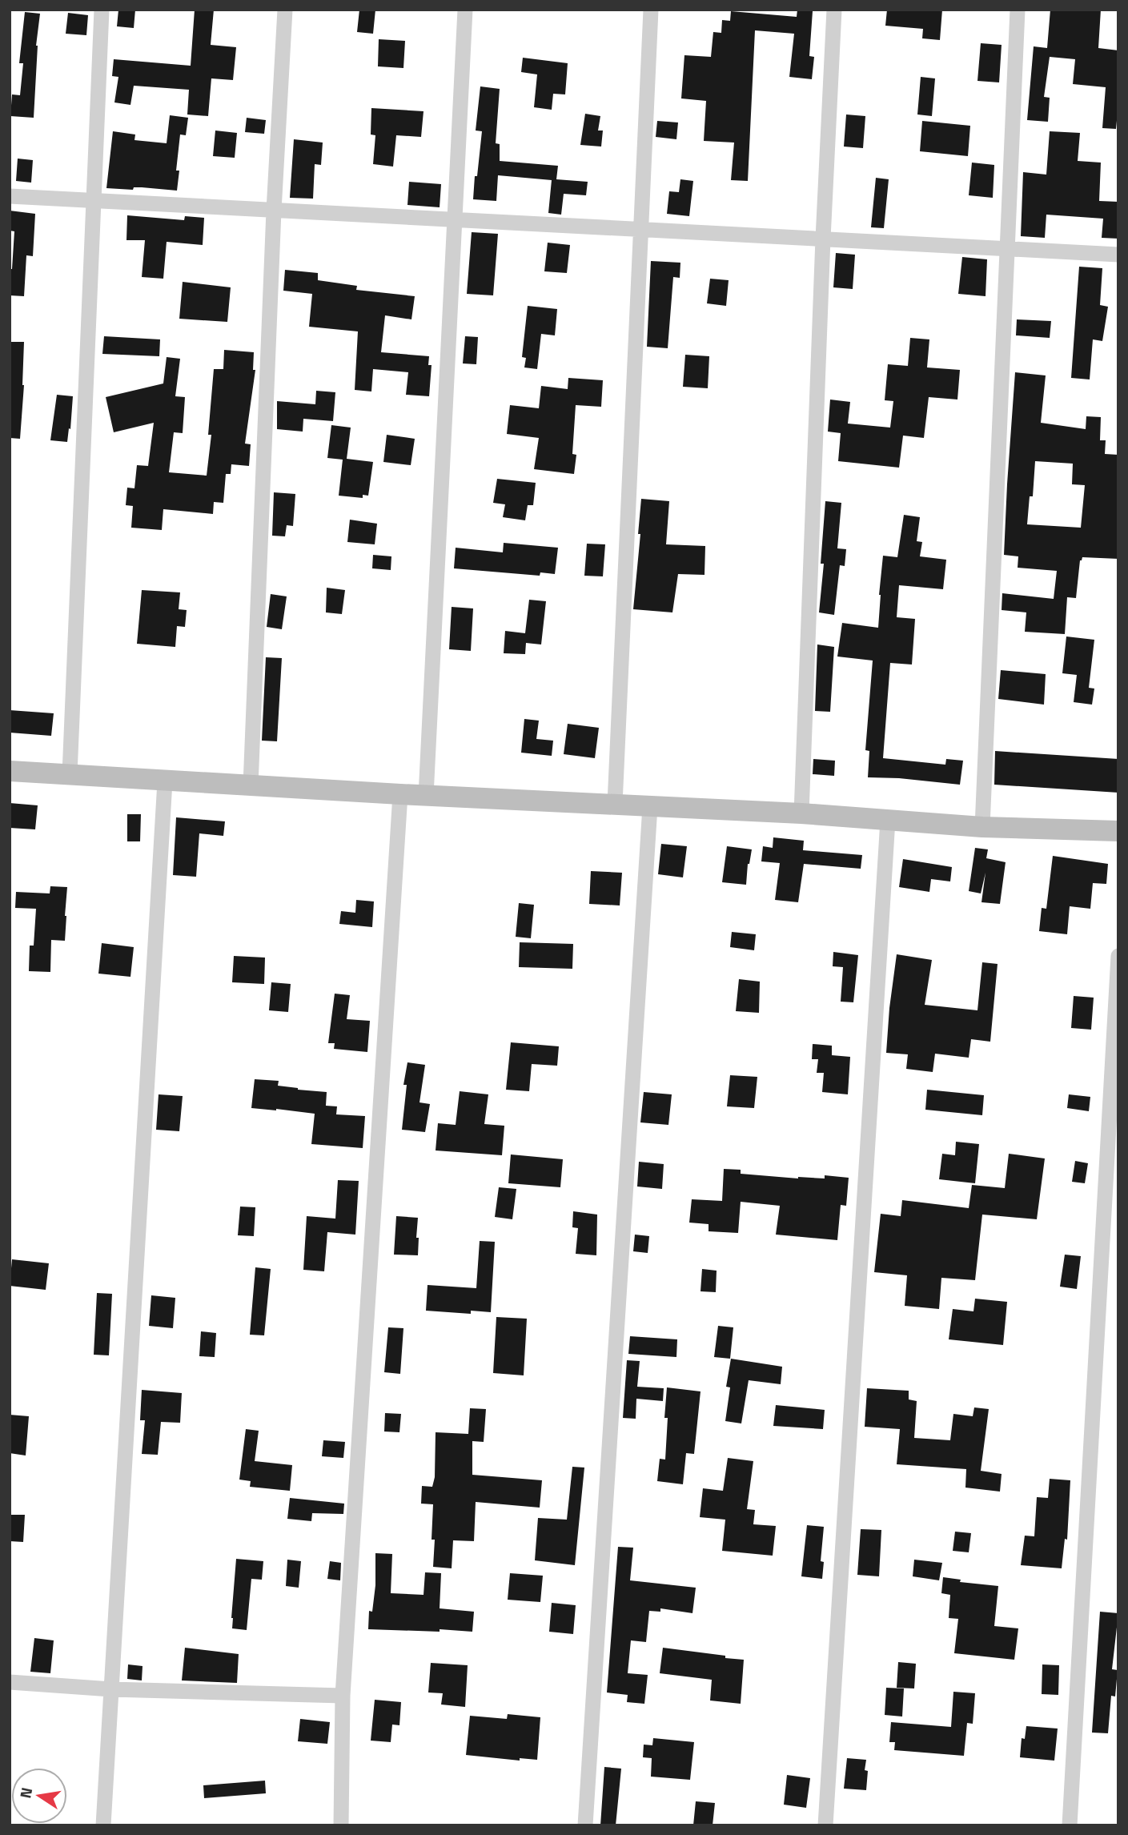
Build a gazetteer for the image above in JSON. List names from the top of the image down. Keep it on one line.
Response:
{"north":"left"}
